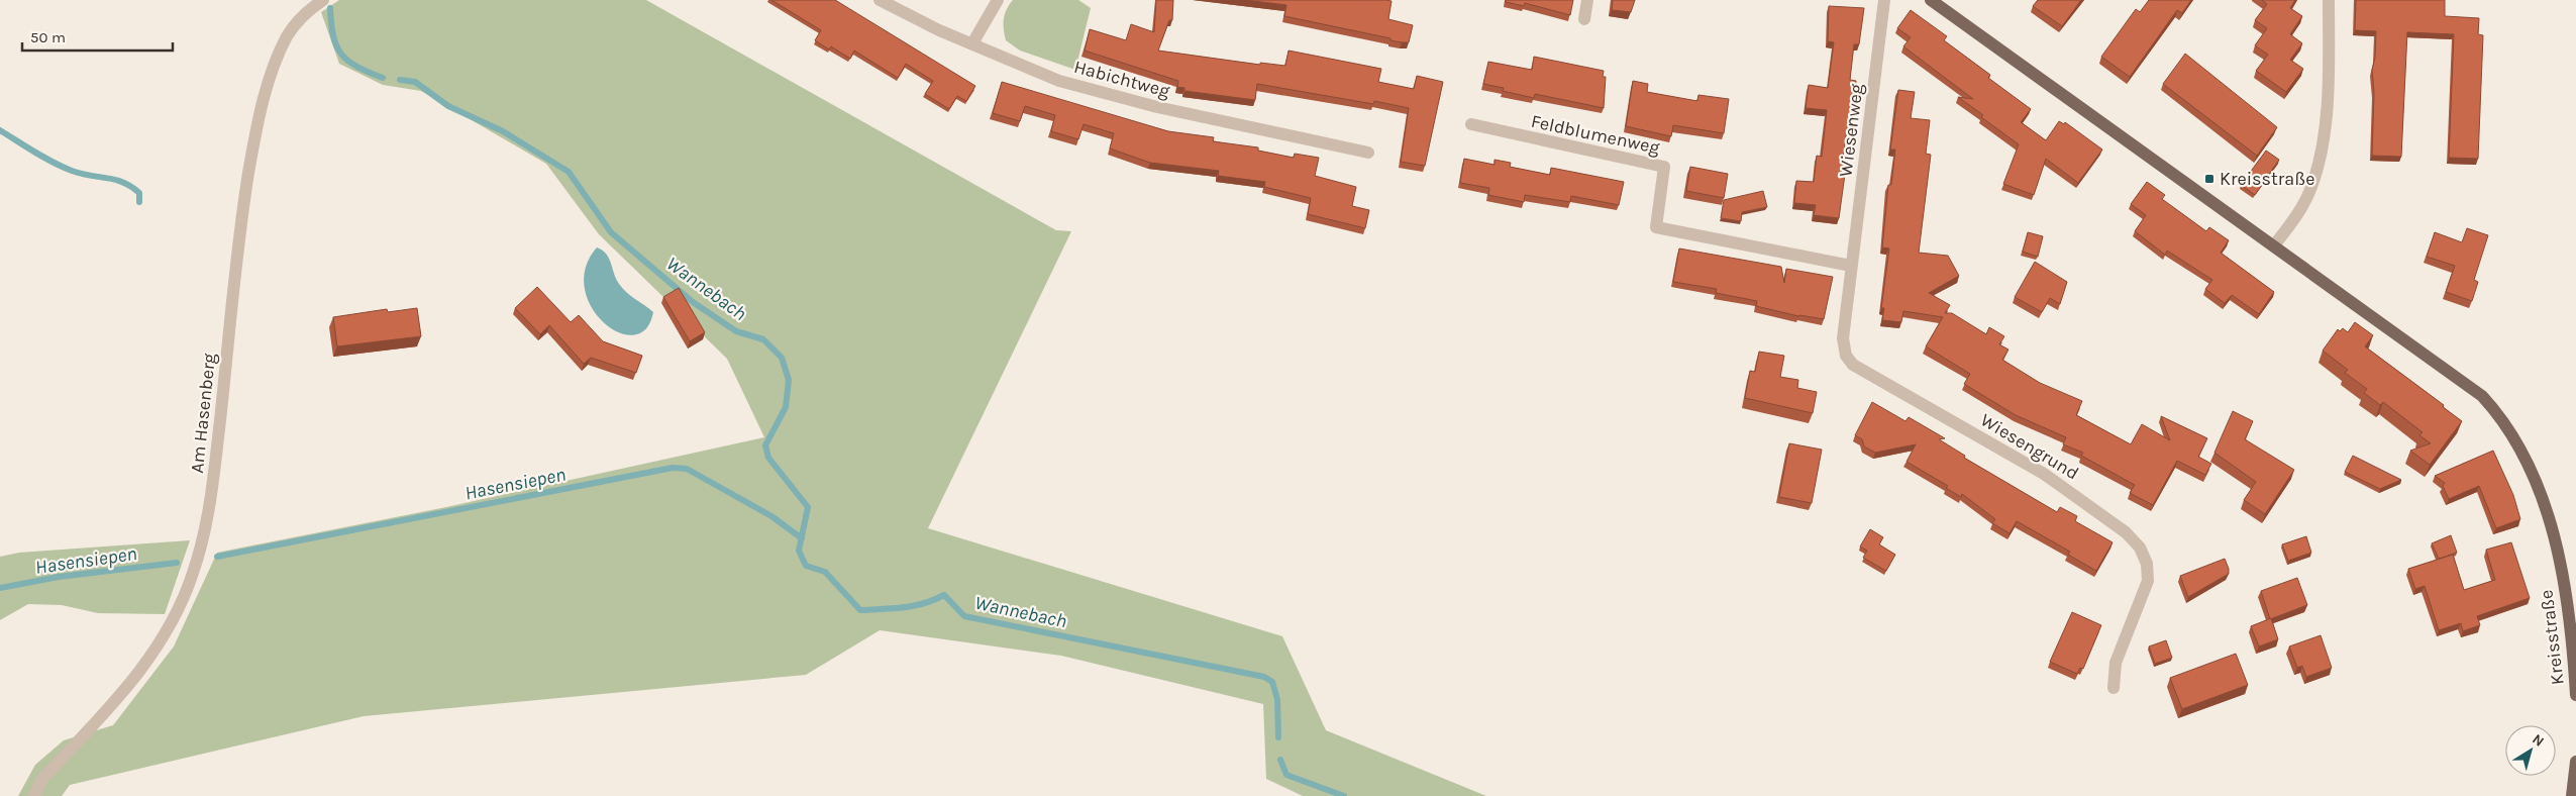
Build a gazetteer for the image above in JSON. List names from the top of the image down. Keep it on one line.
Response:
{"streets":{"main road":["Kreisstraße"],"street":["Habichtweg","Wiesenweg","Feldblumenweg","Am Hasenberg","Wiesengrund"]},"crossings":[["Wiesenweg","Feldblumenweg"],["Wiesenweg","Wiesengrund"],["Feldblumenweg","Wiesengrund"]],"water":["Wannebach","Hasensiepen"],"places":{"transit":["Kreisstraße"]},"scale_bar":"50 m","north":"top right"}
